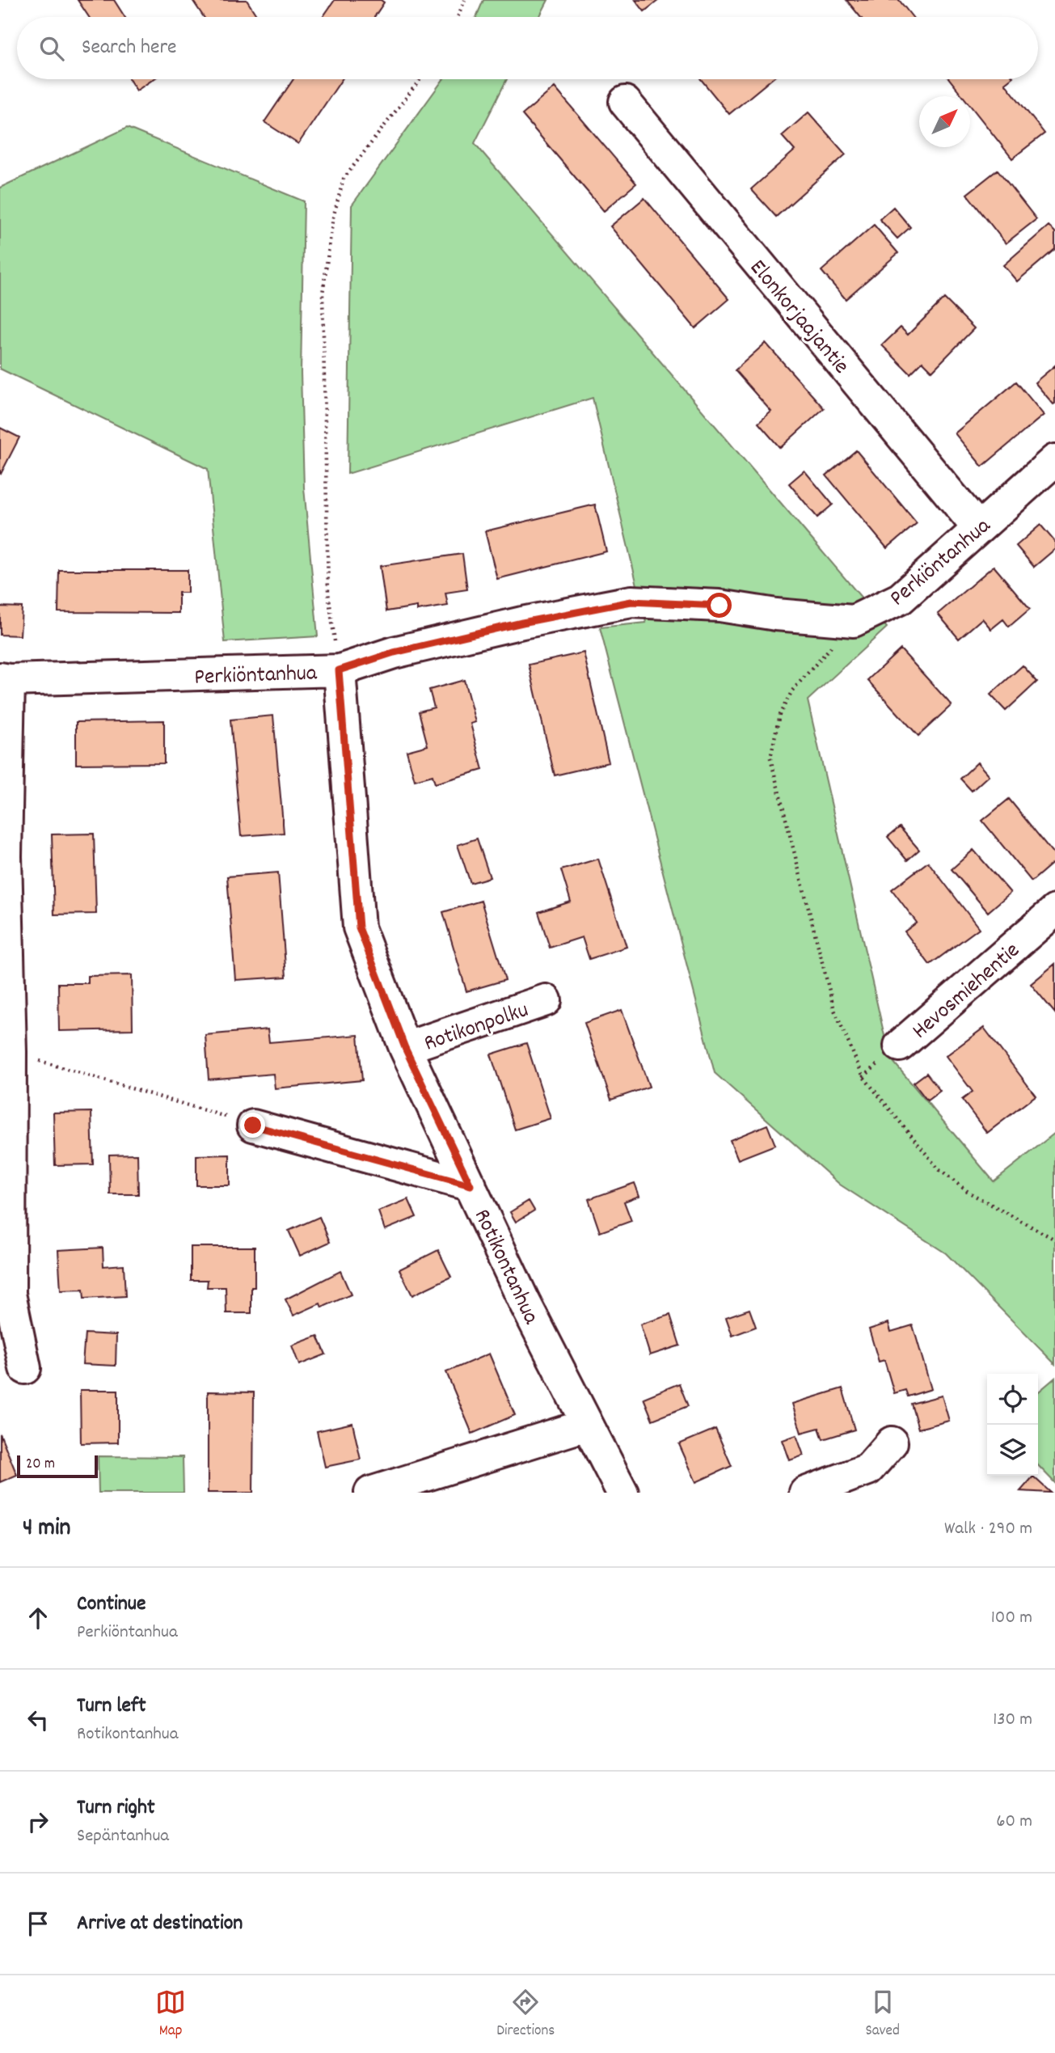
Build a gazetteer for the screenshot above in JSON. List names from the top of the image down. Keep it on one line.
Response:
{"streets":{"street":["Elonkorjaajantie","Perkiöntanhua","Hevosmiehentie","Rotikonpolku","Rotikontanhua"]},"crossings":[["Elonkorjaajantie","Perkiöntanhua"],["Perkiöntanhua","Rotikontanhua"],["Rotikonpolku","Rotikontanhua"]],"scale_bar":"20 m","north":"top right","page":{"search":"Search here","scale":"20 m","heading":["4 min","Walk · 290 m"],"list":[["Continue","Perkiöntanhua","100 m"],["Turn left","Rotikontanhua","130 m"],["Turn right","Sepäntanhua","60 m"],"Arrive at destination"],"nav":["Map","Directions","Saved"]}}
